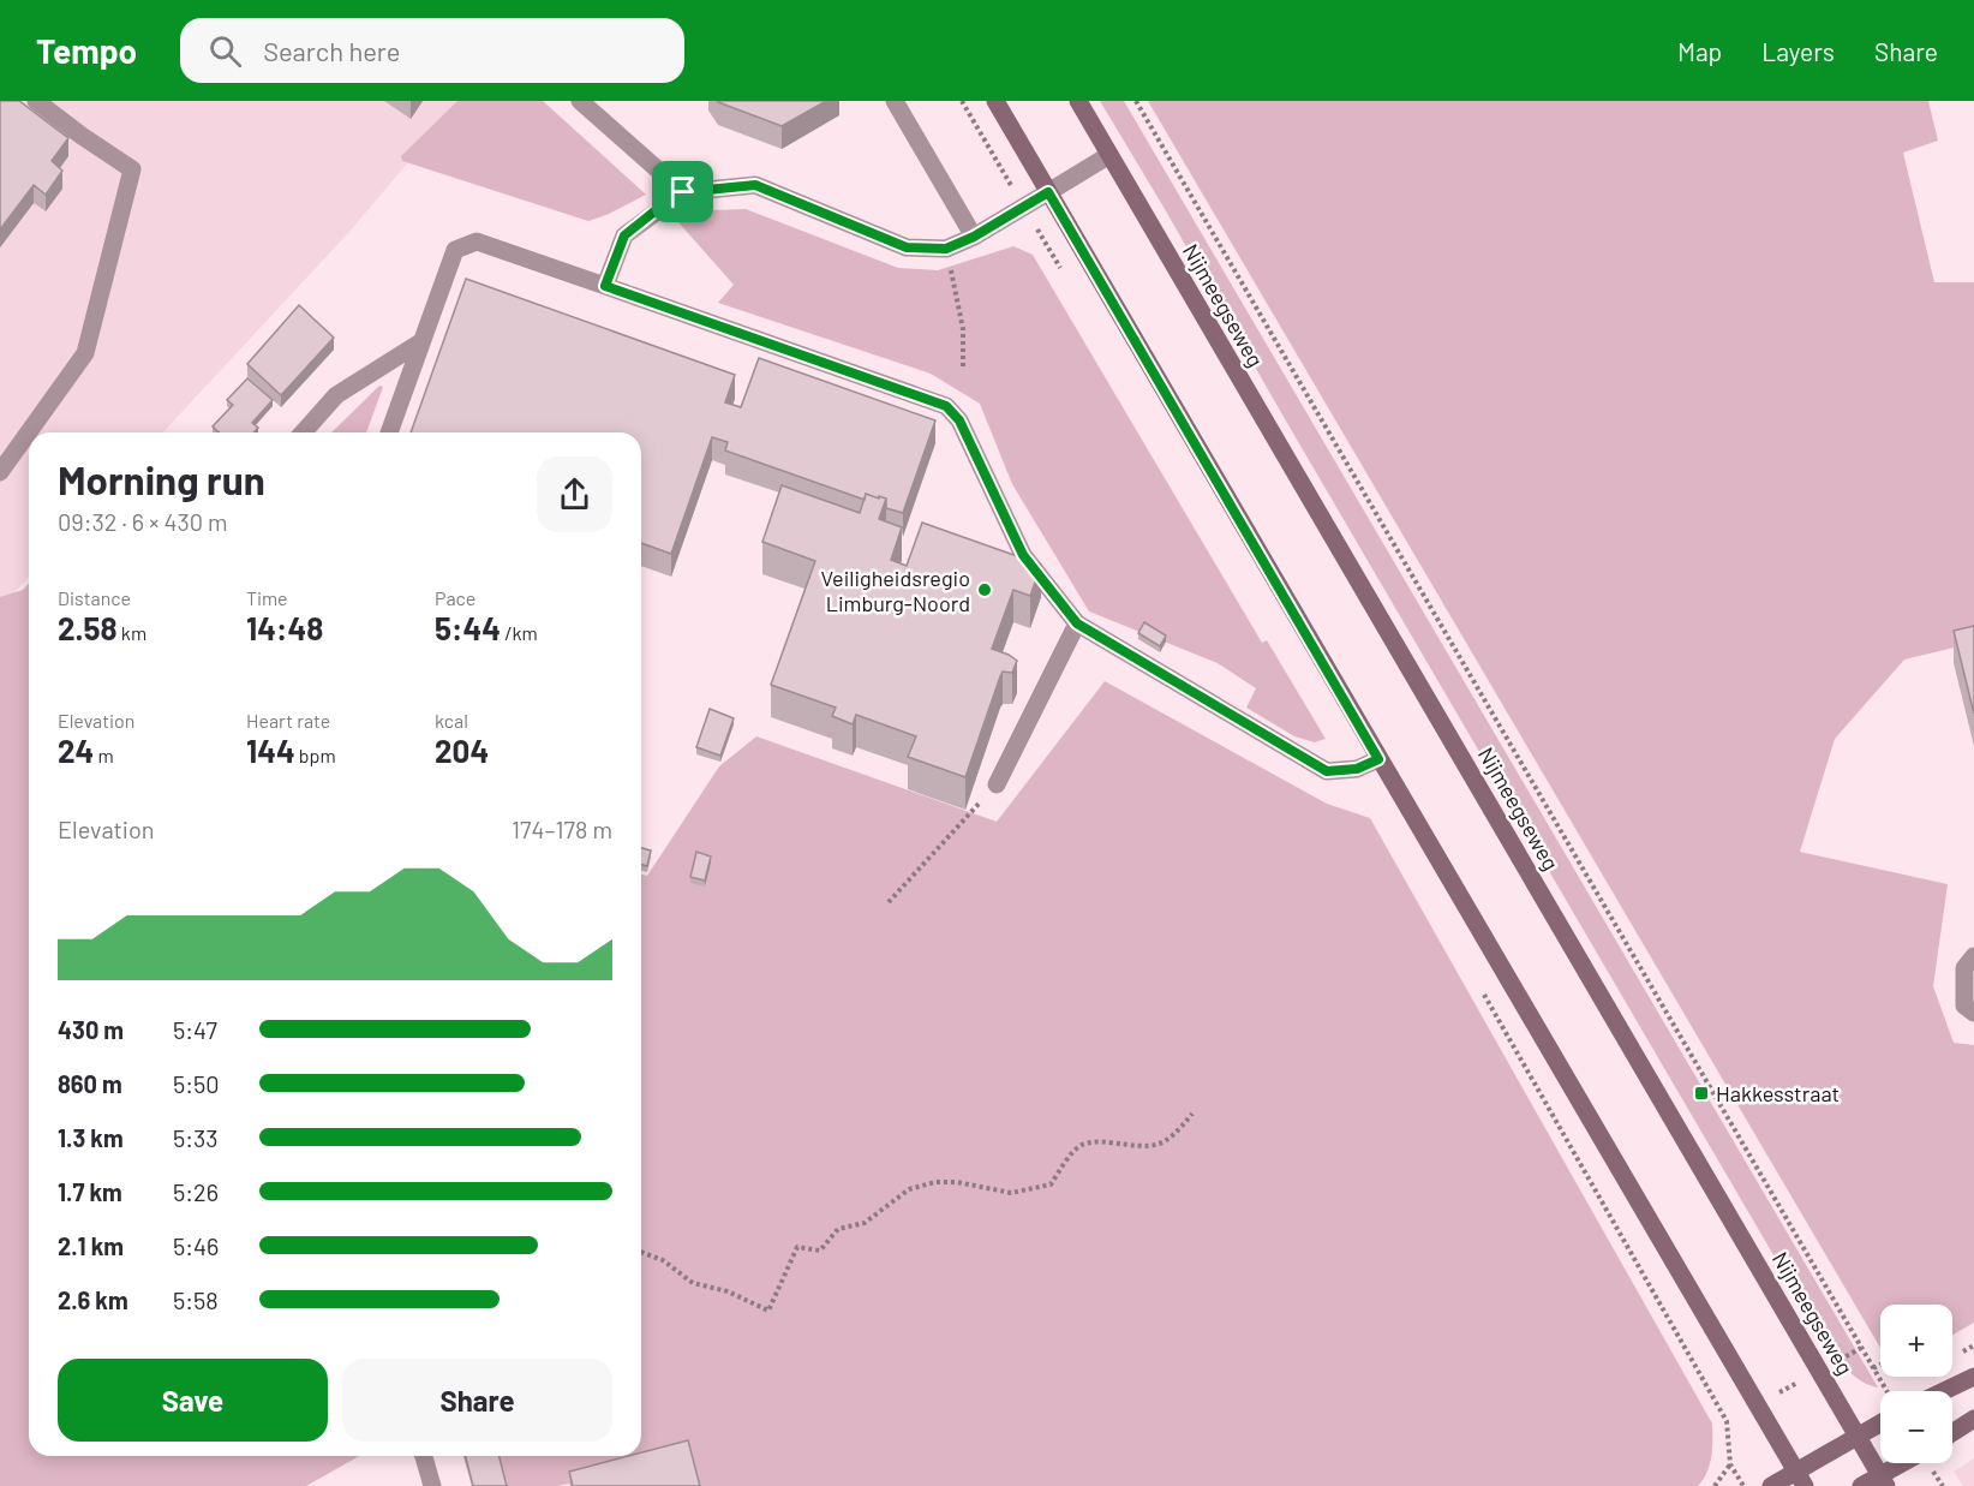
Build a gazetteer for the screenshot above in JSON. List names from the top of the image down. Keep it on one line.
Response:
{"streets":{"main road":["Nijmeegseweg"]},"places":{"other":["Veiligheidsregio Limburg-Noord"],"transit":["Hakkesstraat"]},"page":{"header":"Tempo","search":"Search here","nav":["Map","Layers","Share"],"heading":["Morning run","09:32 · 6 × 430 m"],"stats":[["Distance","2.58 km"],["Time","14:48"],["Pace","5:44 /km"],["Elevation","24 m"],["Heart rate","144 bpm"],["kcal","204"]],"chart":["Elevation","174–178 m"],"list":[{"name":"430 m","note":"5:47"},{"name":"860 m","note":"5:50"},{"name":"1.3 km","note":"5:33"},{"name":"1.7 km","note":"5:26"},{"name":"2.1 km","note":"5:46"},{"name":"2.6 km","note":"5:58"}],"map_buttons":["+","−"],"buttons":["Save","Share"]}}
